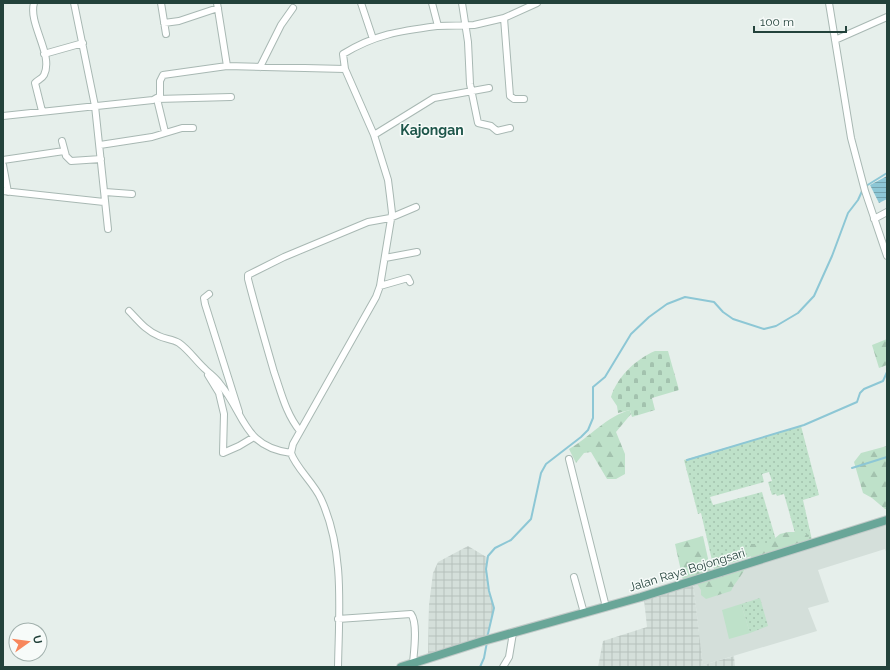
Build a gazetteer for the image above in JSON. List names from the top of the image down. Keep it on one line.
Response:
{"streets":{"main road":["Jalan Raya Bojongsari"]},"districts":["Kajongan"],"scale_bar":"100 m","north":"right"}
